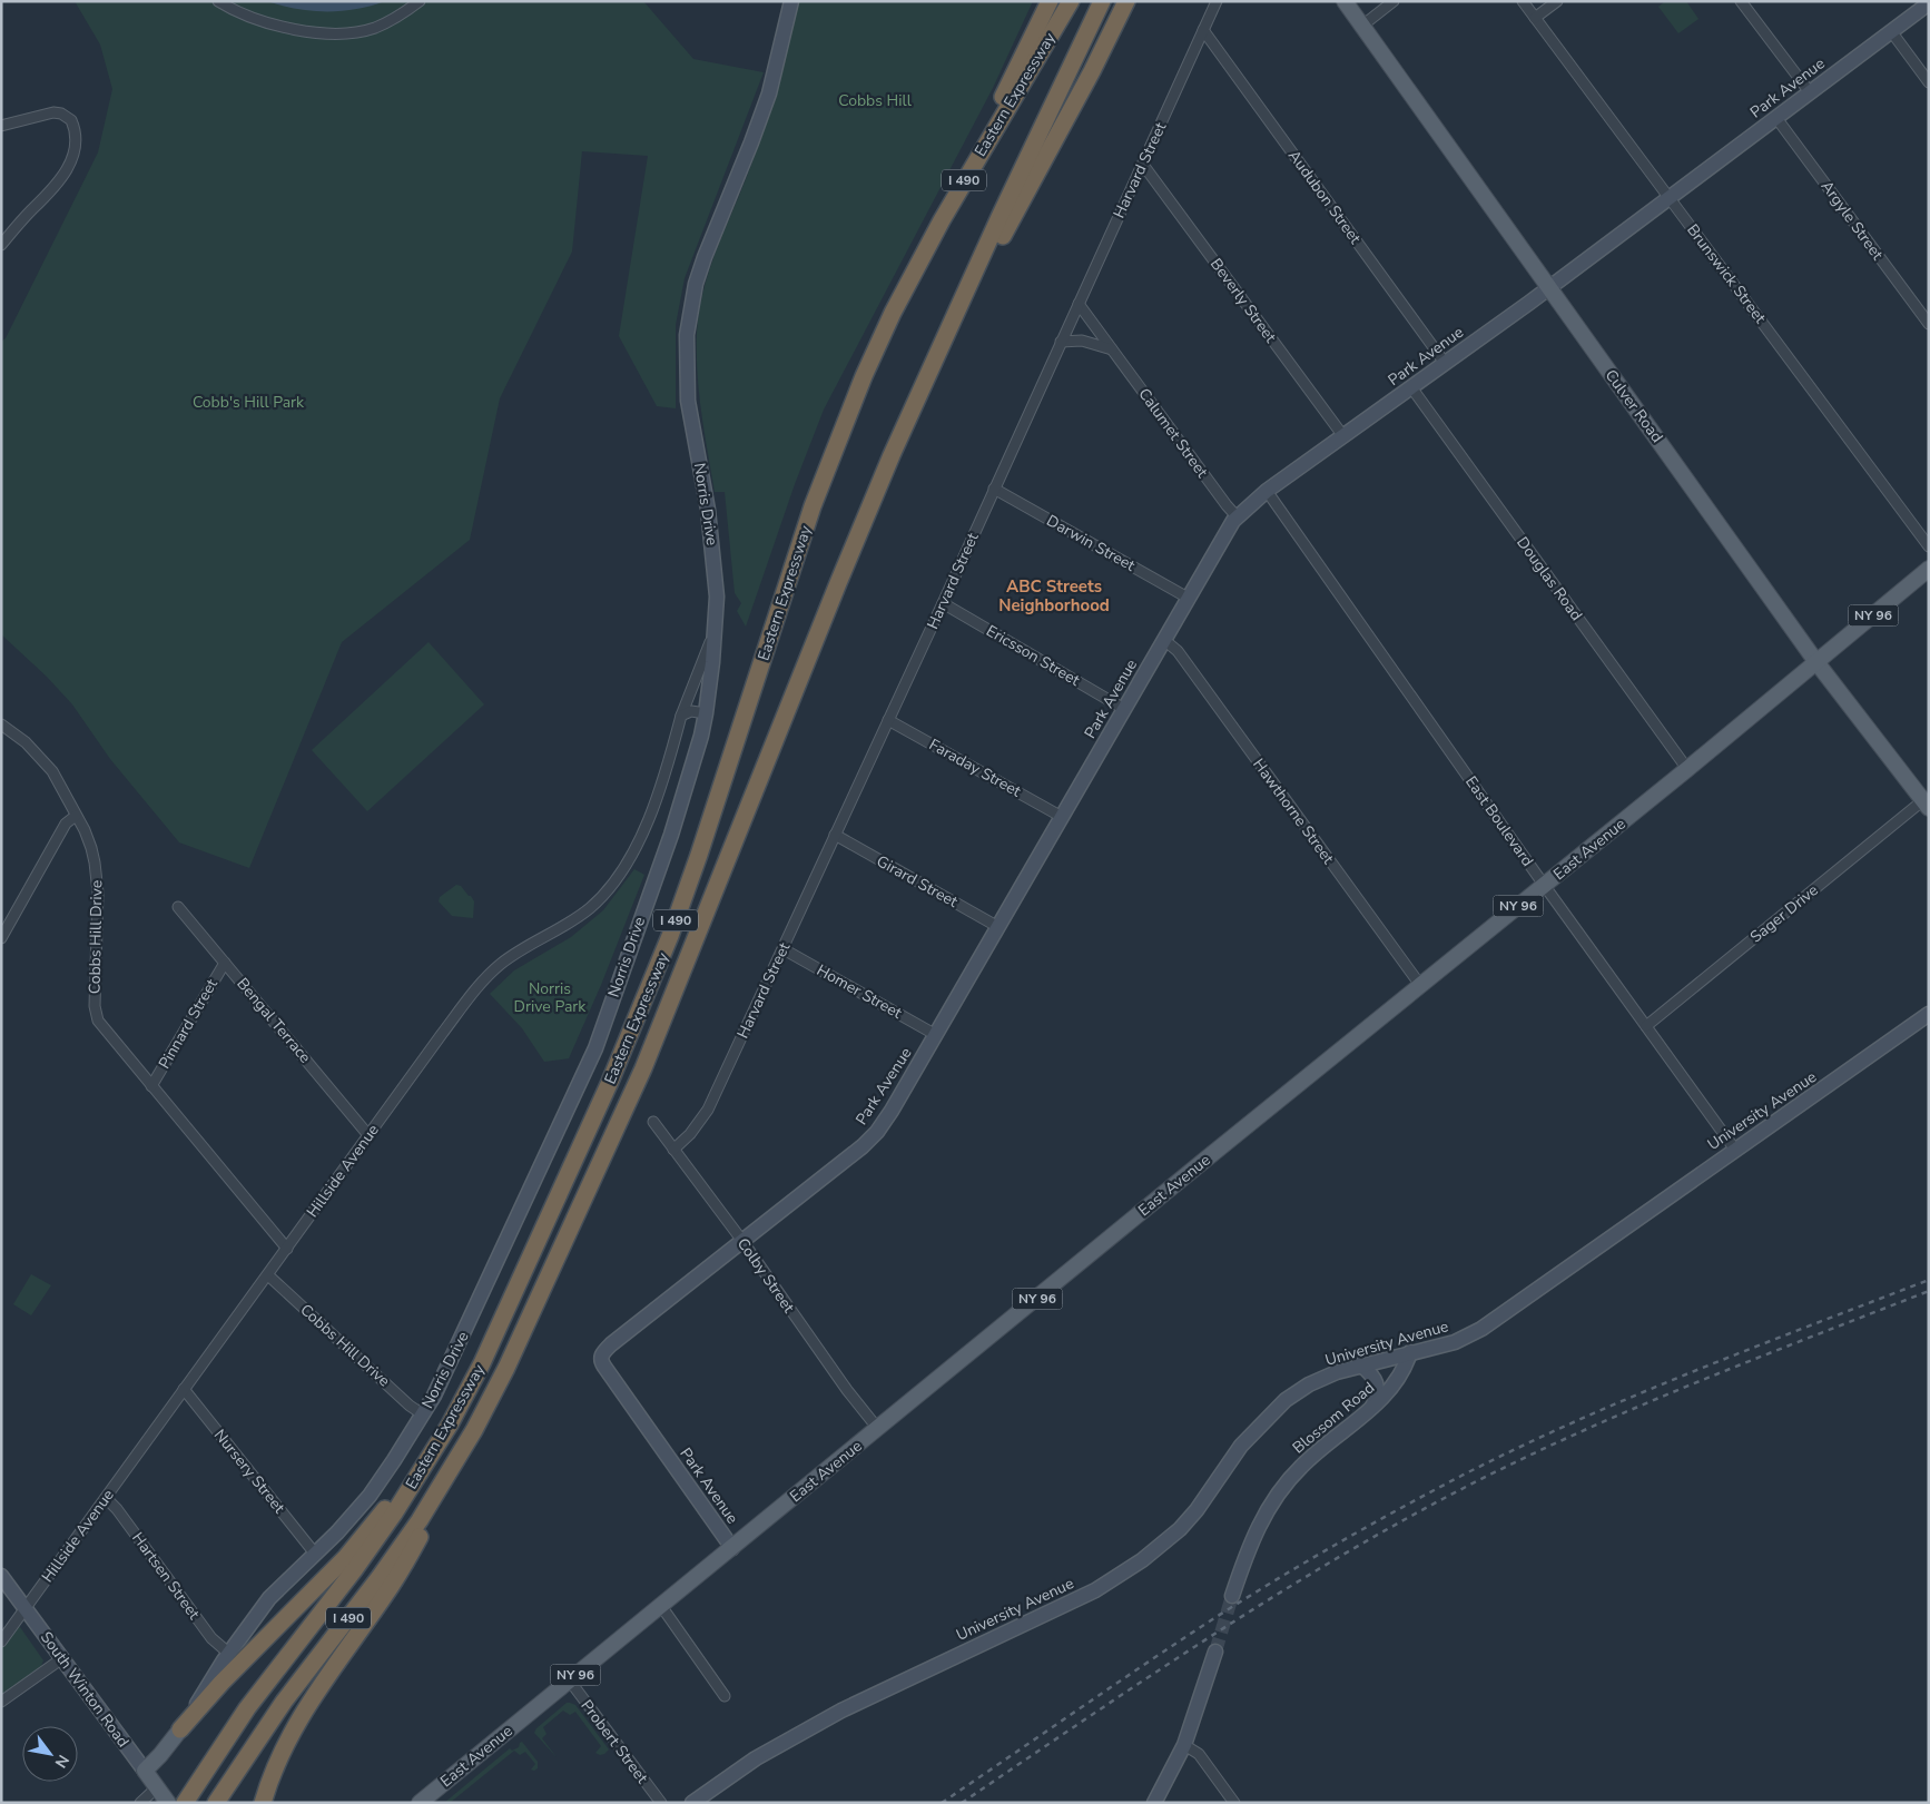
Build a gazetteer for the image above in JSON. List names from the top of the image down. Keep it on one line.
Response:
{"streets":{"highway":["Eastern Expressway","I 490"],"main road":["Culver Road","Norris Drive","NY 96","East Avenue","South Winton Road"],"street":["Park Avenue","Harvard Street","Audubon Street","Argyle Street","Brunswick Street","Beverly Street","Calumet Street","Darwin Street","Douglas Road","Ericsson Street","Faraday Street","Hawthorne Street","East Boulevard","Girard Street","Sager Drive","Cobbs Hill Drive","Homer Street","Bengal Terrace","Pinnard Street","University Avenue","Hillside Avenue","Colby Street","Blossom Road","Nursery Street","Hartsen Street","Probert Street"]},"crossings":[["Park Avenue","Audubon Street"],["Park Avenue","Argyle Street"],["Park Avenue","Brunswick Street"],["Park Avenue","Beverly Street"],["Park Avenue","Culver Road"],["Park Avenue","Calumet Street"],["Park Avenue","Darwin Street"],["Park Avenue","Douglas Road"],["Park Avenue","Ericsson Street"],["Park Avenue","Faraday Street"],["Park Avenue","Hawthorne Street"],["Park Avenue","East Boulevard"],["Park Avenue","East Avenue"],["Park Avenue","Girard Street"],["Park Avenue","Homer Street"],["Park Avenue","Colby Street"],["Harvard Street","Audubon Street"],["Harvard Street","Beverly Street"],["Harvard Street","Calumet Street"],["Harvard Street","Darwin Street"],["Harvard Street","Ericsson Street"],["Harvard Street","Faraday Street"],["Harvard Street","Girard Street"],["Harvard Street","Homer Street"],["Harvard Street","Colby Street"],["Culver Road","East Avenue"],["Culver Road","Sager Drive"],["Norris Drive","Cobbs Hill Drive"],["Norris Drive","Hillside Avenue"],["Norris Drive","Nursery Street"],["Norris Drive","Hartsen Street"],["Norris Drive","South Winton Road"],["Douglas Road","East Avenue"],["Hawthorne Street","East Avenue"],["East Boulevard","East Avenue"],["East Boulevard","Sager Drive"],["East Boulevard","University Avenue"],["East Avenue","Colby Street"],["East Avenue","Probert Street"],["Cobbs Hill Drive","Pinnard Street"],["Cobbs Hill Drive","Hillside Avenue"],["Bengal Terrace","Pinnard Street"],["Bengal Terrace","Hillside Avenue"],["University Avenue","Blossom Road"],["Hillside Avenue","Nursery Street"],["Hillside Avenue","Hartsen Street"],["Hillside Avenue","South Winton Road"]],"districts":["ABC Streets Neighborhood"],"parks":["Cobbs Hill","Cobb's Hill Park","Norris Drive Park"],"north":"bottom right"}
